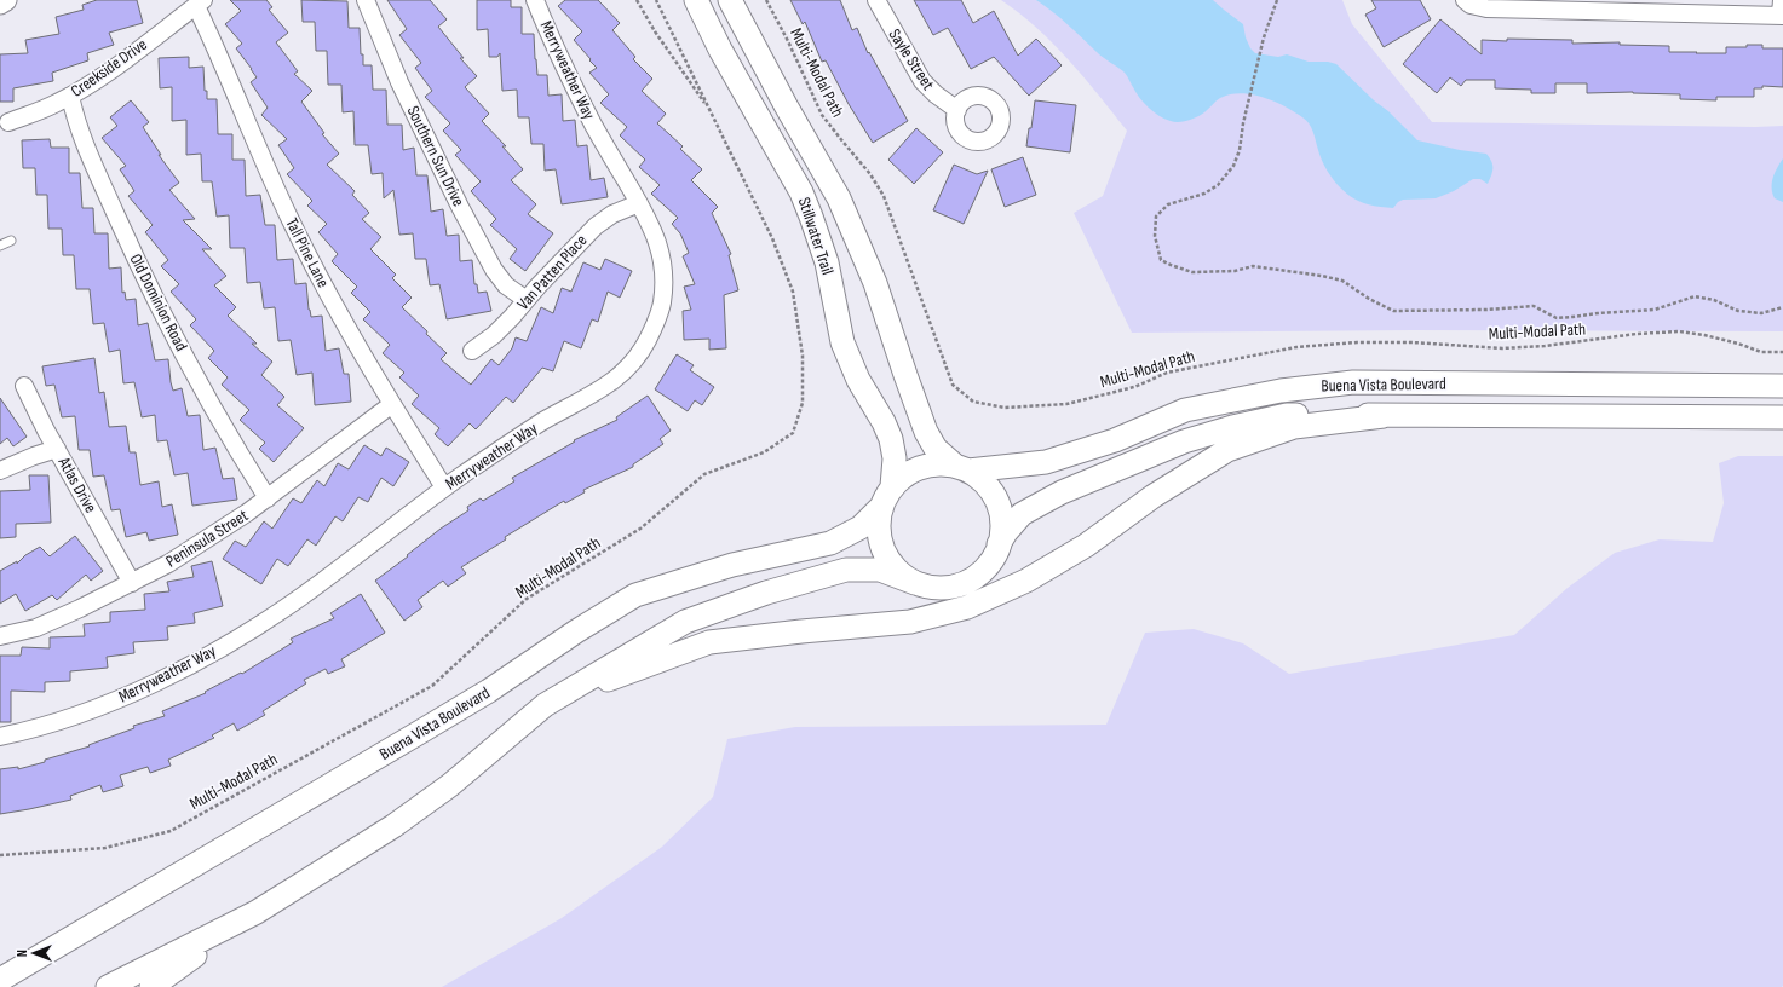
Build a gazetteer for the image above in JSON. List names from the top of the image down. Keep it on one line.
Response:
{"streets":{"main road":["Stillwater Trail","Buena Vista Boulevard"],"street":["Sayle Street","Creekside Drive","Merryweather Way","Southern Sun Drive","Tall Pine Lane","Van Patten Place","Old Dominion Road","Atlas Drive","Peninsula Street"],"path":["Multi-Modal Path"]},"crossings":[["Creekside Drive","Tall Pine Lane"],["Creekside Drive","Old Dominion Road"],["Merryweather Way","Tall Pine Lane"],["Merryweather Way","Van Patten Place"],["Southern Sun Drive","Van Patten Place"],["Stillwater Trail","Buena Vista Boulevard"],["Tall Pine Lane","Peninsula Street"],["Old Dominion Road","Peninsula Street"],["Atlas Drive","Peninsula Street"]],"north":"left"}
